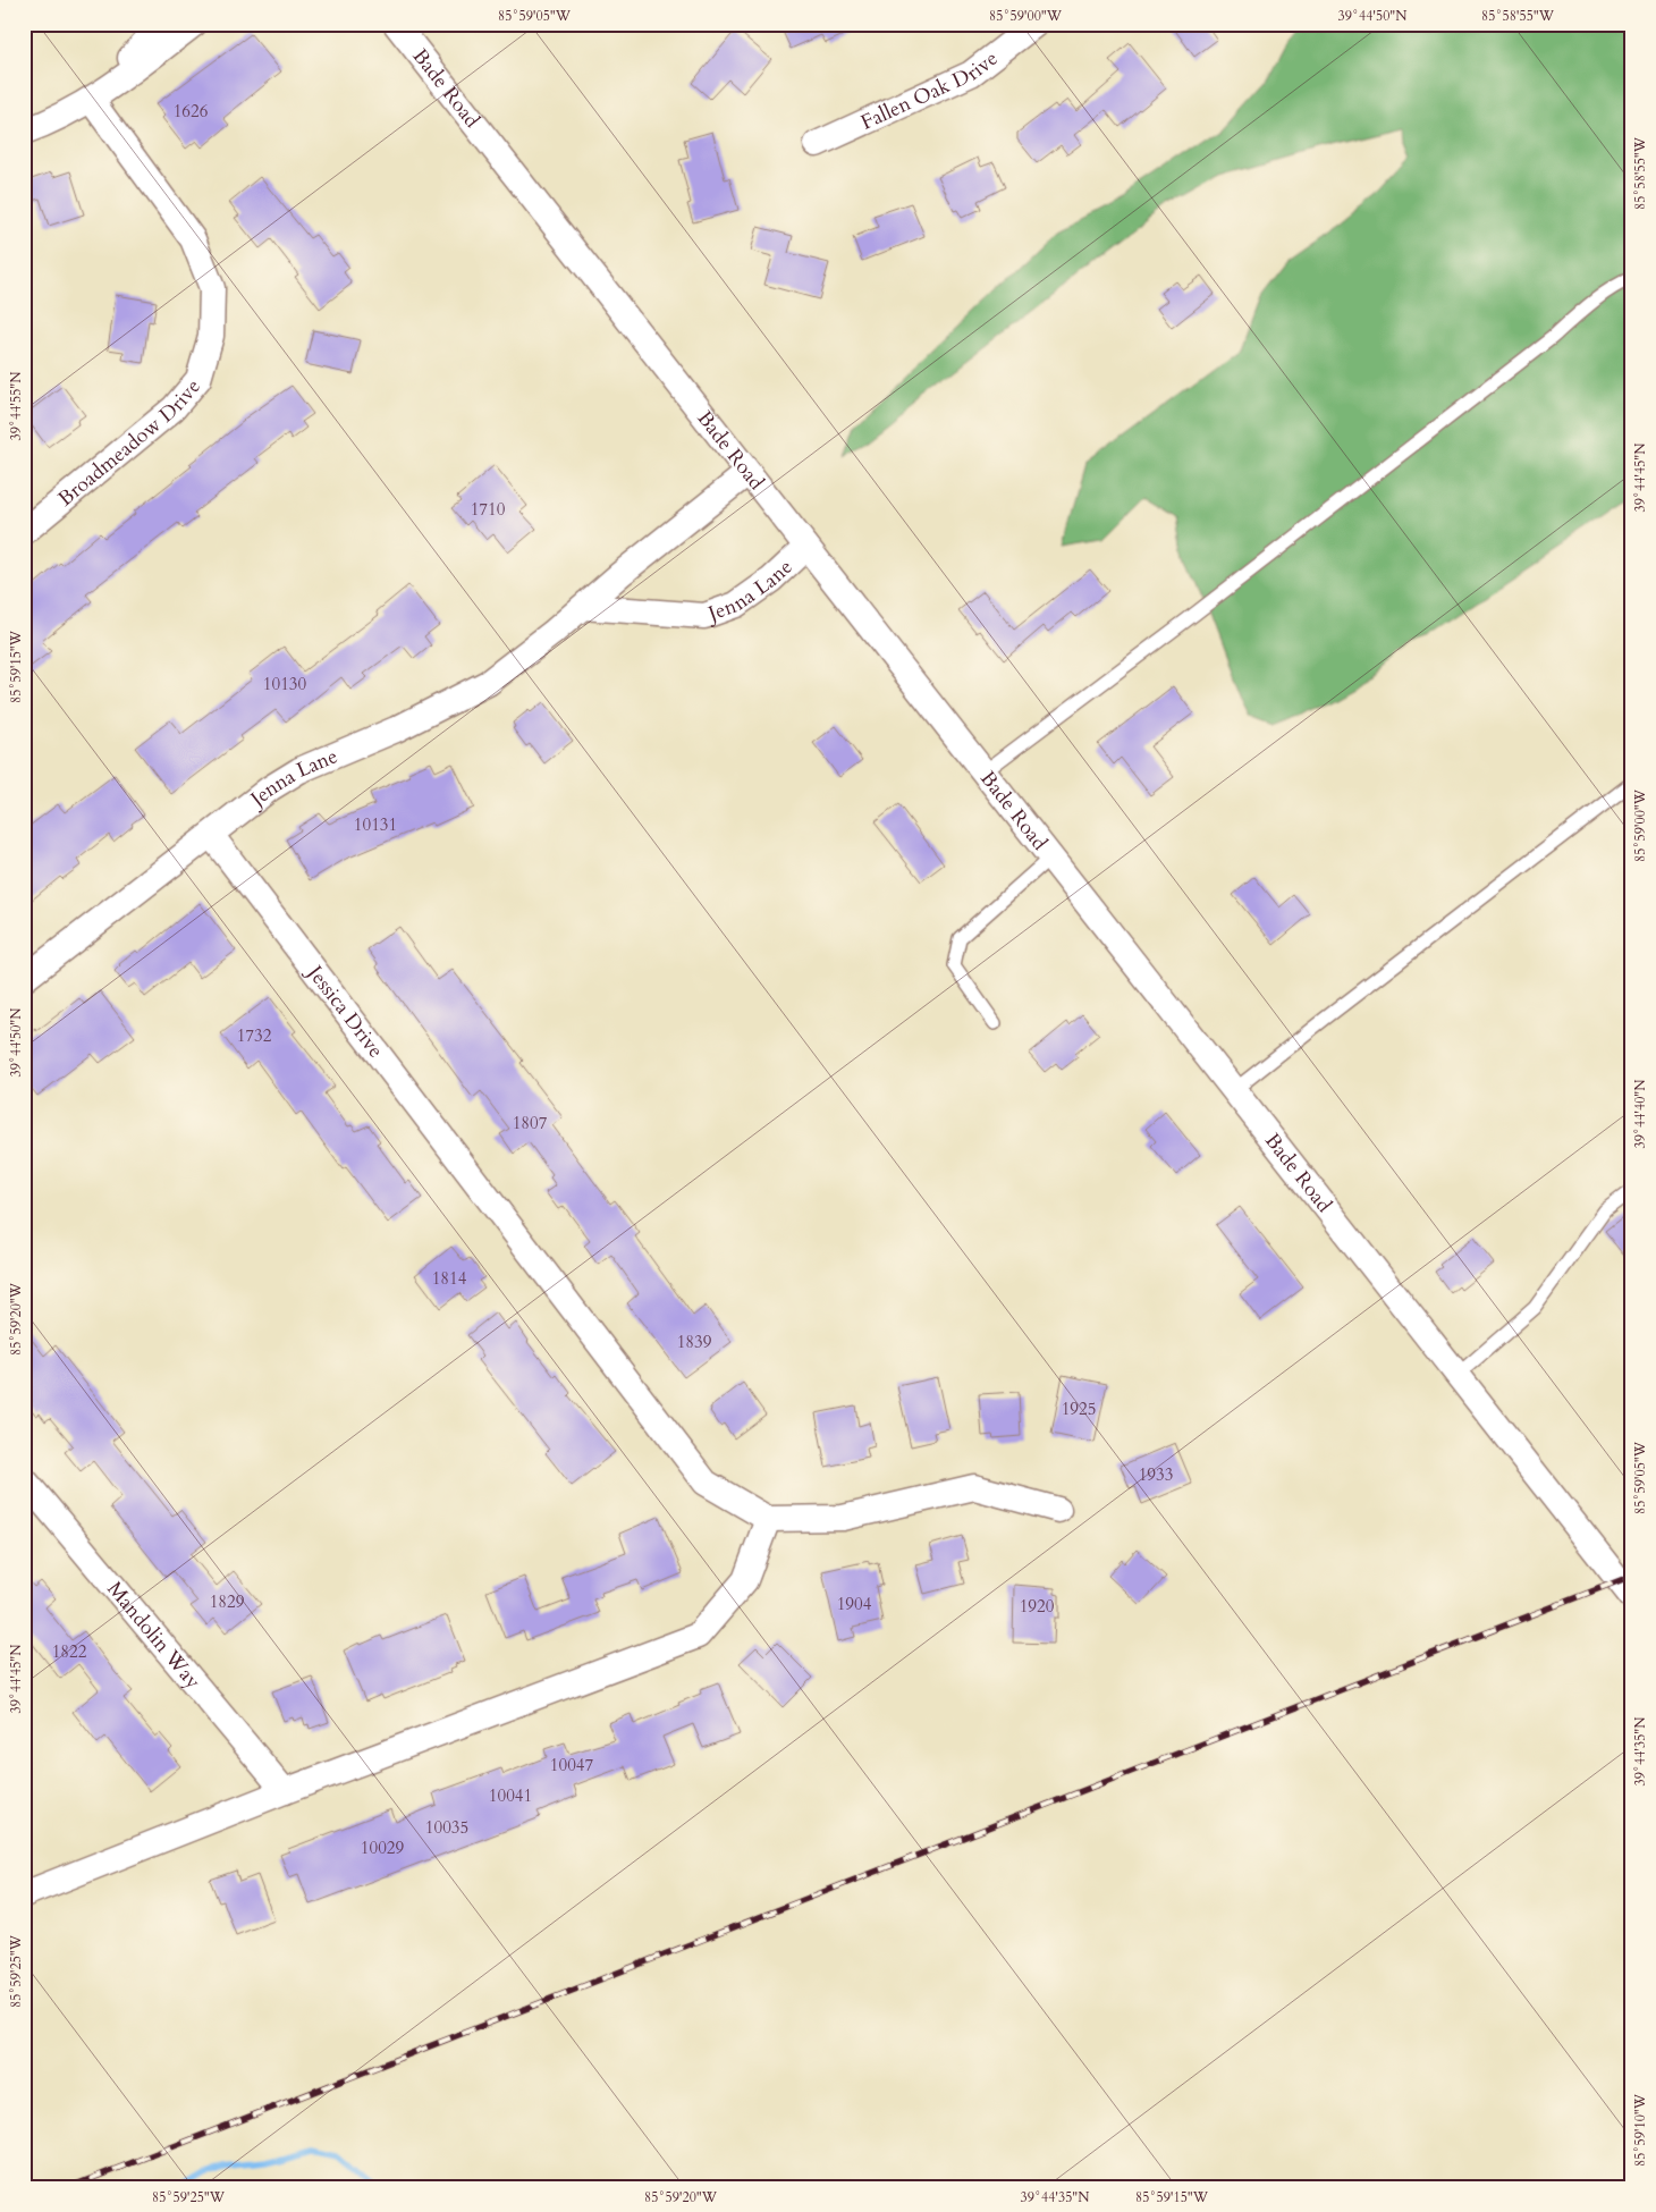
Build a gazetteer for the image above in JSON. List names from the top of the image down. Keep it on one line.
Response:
{"streets":{"street":["Bade Road","Fallen Oak Drive","Broadmeadow Drive","Jenna Lane","Jessica Drive","Mandolin Way"]},"crossings":[["Bade Road","Jenna Lane"],["Jenna Lane","Jessica Drive"]],"house_numbers":["1626","1710","10130","10131","1732","1807","1814","1839","1925","1933","1829","1904","1920","1822","10047","10041","10035","10029"],"coordinates":["85°59'05\"W","85°59'00\"W","39°44'50\"N","85°58'55\"W","39°44'55\"N","39°44'45\"N","85°59'15\"W","39°44'40\"N","85°59'20\"W","39°44'35\"N","85°59'25\"W","85°59'10\"W"]}
